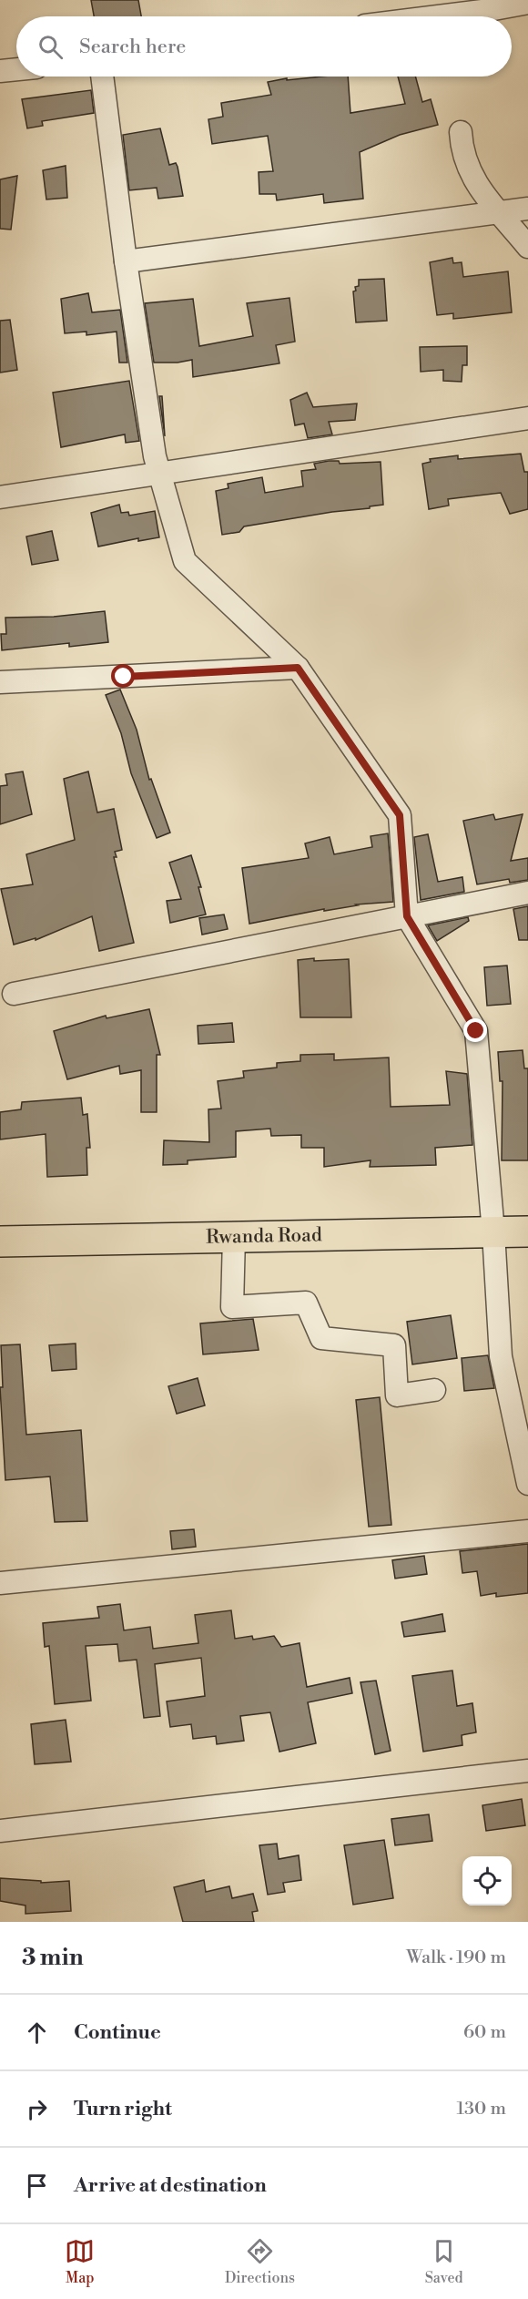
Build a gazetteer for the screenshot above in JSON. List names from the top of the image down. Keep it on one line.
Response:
{"streets":{"highway":["Rwanda Road"]},"page":{"search":"Search here","heading":["3 min","Walk · 190 m"],"list":[["Continue","60 m"],["Turn right","130 m"],"Arrive at destination"],"nav":["Map","Directions","Saved"]}}
